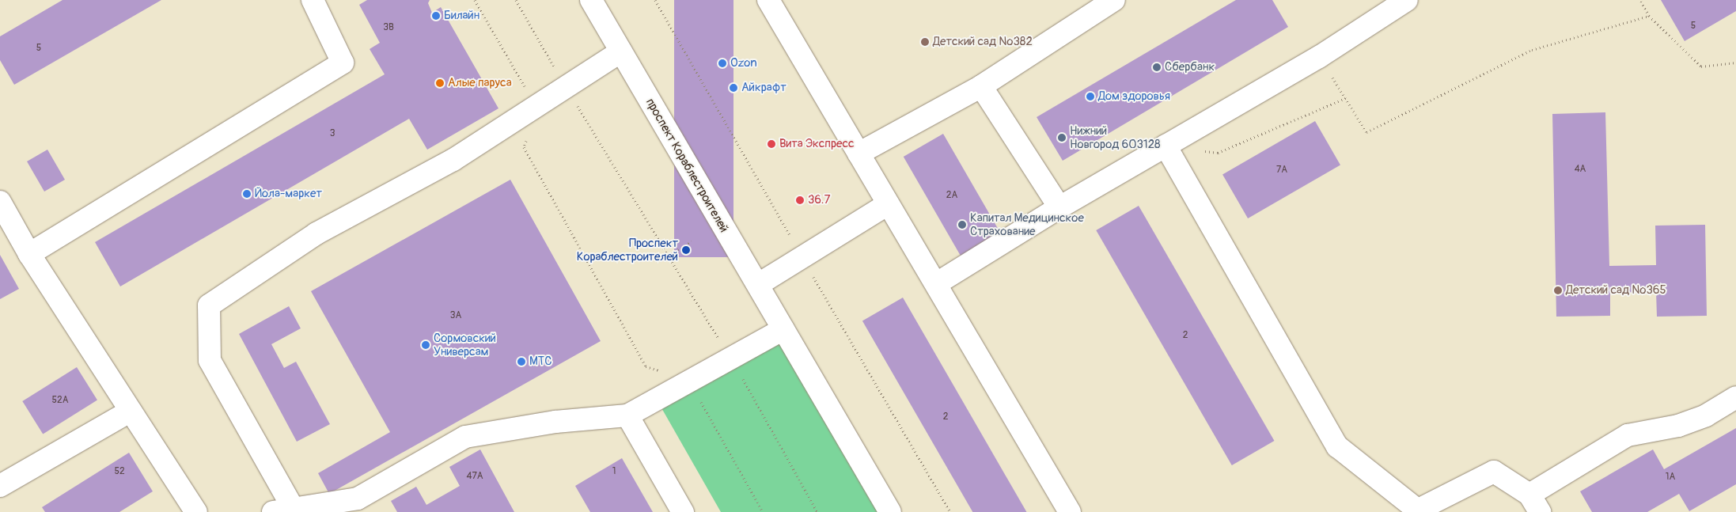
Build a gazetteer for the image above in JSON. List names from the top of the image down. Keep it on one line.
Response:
{"streets":{"street":["проспект Кораблестроителей"]},"places":["Билайн","Детский сад №382","Ozon","Сбербанк","Алые паруса","Айкрафт","Дом здоровья","Нижний Новгород 603128","Вита Экспресс","Йола-маркет","36.7","Капитал Медицинское Страхование","Проспект Кораблестроителей","Детский сад №365","Сормовский Универсам","МТС"],"house_numbers":["5","3В","5","3","4А","7А","2А","3А","2","52А","2","52","1","47А","1А"]}
